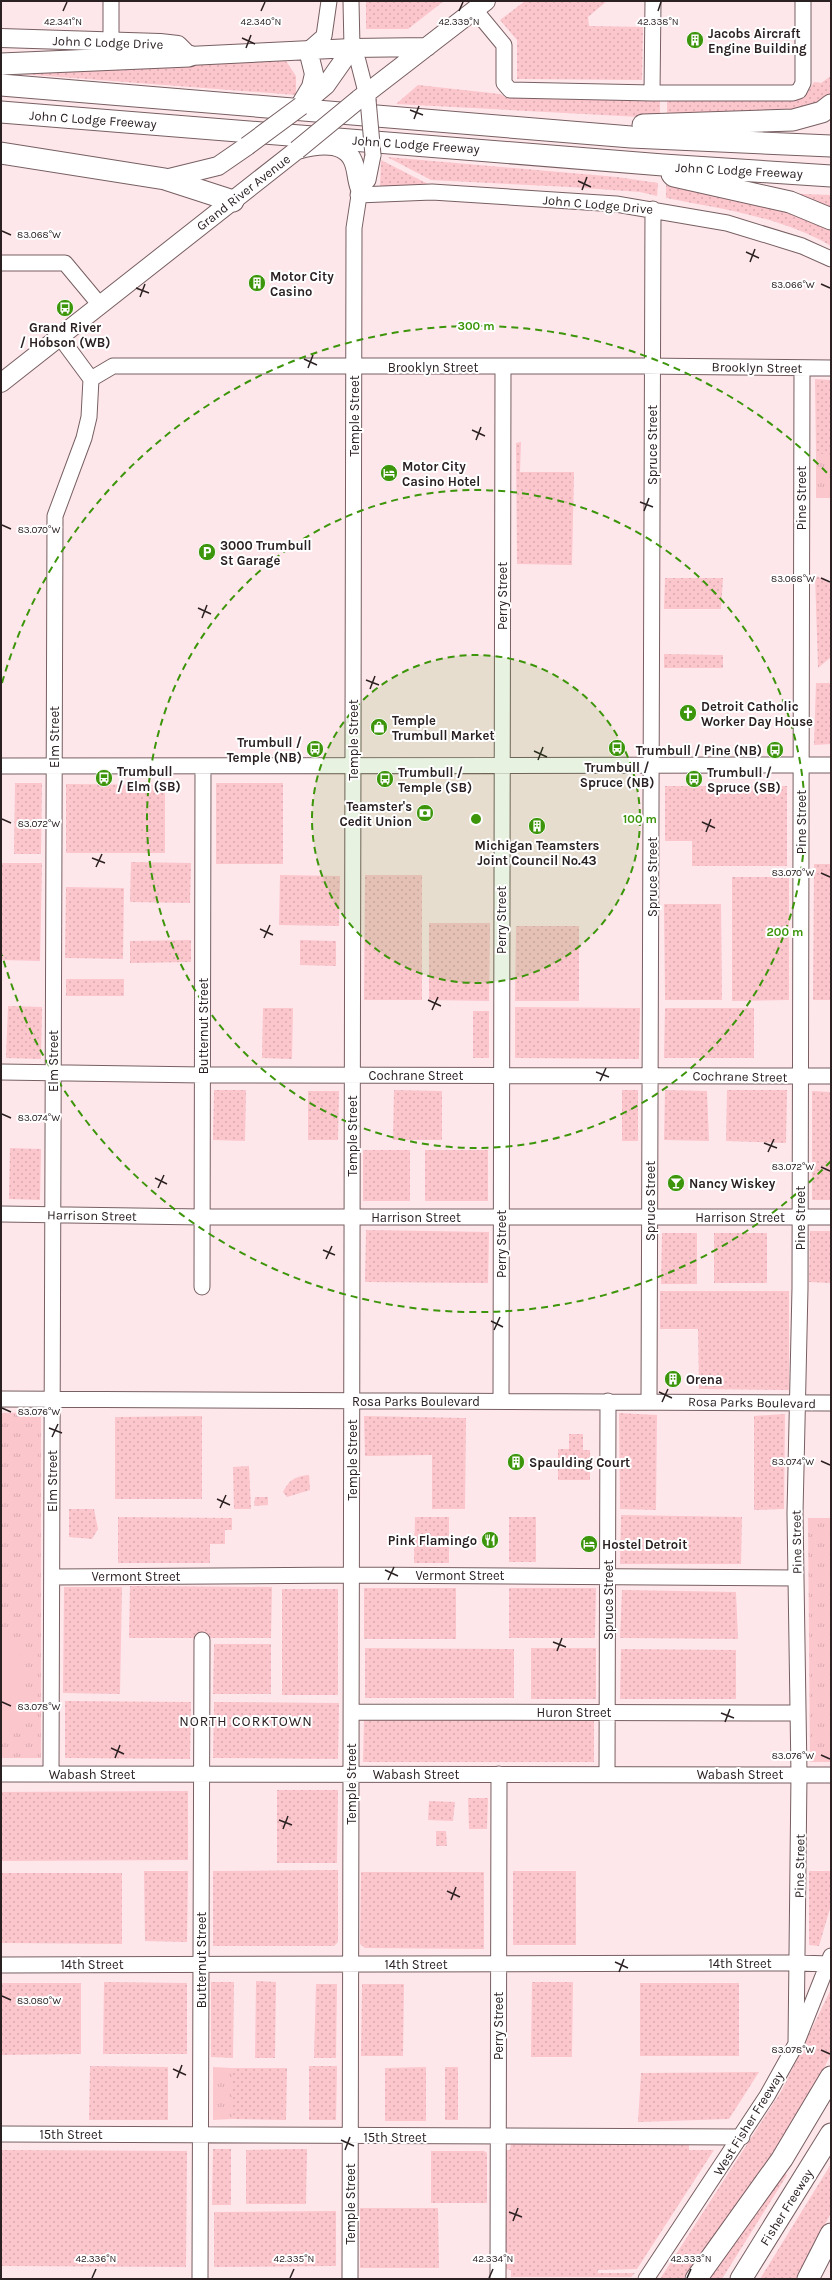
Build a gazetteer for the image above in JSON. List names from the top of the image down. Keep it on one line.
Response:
{"streets":{"highway":["John C Lodge Freeway","Fisher Freeway"],"main road":["John C Lodge Drive","Grand River Avenue"],"street":["Brooklyn Street","Temple Street","Spruce Street","Pine Street","Perry Street","Elm Street","Butternut Street","Cochrane Street","Harrison Street","Rosa Parks Boulevard","Vermont Street","Huron Street","Wabash Street","14th Street","West Fisher Freeway","15th Street"]},"crossings":[["John C Lodge Drive","Temple Street"],["John C Lodge Drive","Spruce Street"],["Grand River Avenue","Temple Street"],["Brooklyn Street","Temple Street"],["Brooklyn Street","Spruce Street"],["Brooklyn Street","Pine Street"],["Brooklyn Street","Perry Street"],["Brooklyn Street","Elm Street"],["Temple Street","Cochrane Street"],["Temple Street","Harrison Street"],["Temple Street","Rosa Parks Boulevard"],["Temple Street","Vermont Street"],["Temple Street","Huron Street"],["Temple Street","Wabash Street"],["Temple Street","14th Street"],["Temple Street","15th Street"],["Spruce Street","Cochrane Street"],["Spruce Street","Harrison Street"],["Spruce Street","Rosa Parks Boulevard"],["Spruce Street","Vermont Street"],["Spruce Street","Huron Street"],["Spruce Street","Wabash Street"],["Pine Street","Cochrane Street"],["Pine Street","Harrison Street"],["Pine Street","Rosa Parks Boulevard"],["Pine Street","Vermont Street"],["Pine Street","Huron Street"],["Pine Street","Wabash Street"],["Pine Street","14th Street"],["Pine Street","West Fisher Freeway"],["Perry Street","Cochrane Street"],["Perry Street","Harrison Street"],["Perry Street","Rosa Parks Boulevard"],["Perry Street","Wabash Street"],["Perry Street","14th Street"],["Perry Street","15th Street"],["Elm Street","Cochrane Street"],["Elm Street","Harrison Street"],["Elm Street","Rosa Parks Boulevard"],["Elm Street","Vermont Street"],["Elm Street","Wabash Street"],["Butternut Street","Cochrane Street"],["Butternut Street","Harrison Street"],["Butternut Street","Wabash Street"],["Butternut Street","14th Street"],["Butternut Street","15th Street"],["14th Street","West Fisher Freeway"],["West Fisher Freeway","15th Street"]],"districts":["NORTH CORKTOWN"],"places":{"building":["Jacobs Aircraft Engine Building","Motor City Casino","Michigan Teamsters Joint Council No.43","Orena","Spaulding Court"],"bus stop":["Grand River / Hobson (WB)","Trumbull / Spruce (NB)","Trumbull / Temple (NB)","Trumbull / Pine (NB)","Trumbull / Elm (SB)","Trumbull / Temple (SB)","Trumbull / Spruce (SB)"],"hotel":["Motor City Casino Hotel","Hostel Detroit"],"parking":["3000 Trumbull St Garage"],"church":["Detroit Catholic Worker Day House"],"shop":["Temple Trumbull Market"],"bank":["Teamster's Cedit Union"],"bar":["Nancy Wiskey"],"restaurant":["Pink Flamingo"]},"coordinates":["42.341°N","42.338°N","42.340°N","42.339°N","83.068°W","83.066°W","83.070°W","83.072°W","83.074°W","83.076°W","83.078°W","83.080°W","42.336°N","42.335°N","42.334°N","42.333°N"],"rings":["300 m","100 m","200 m"]}
